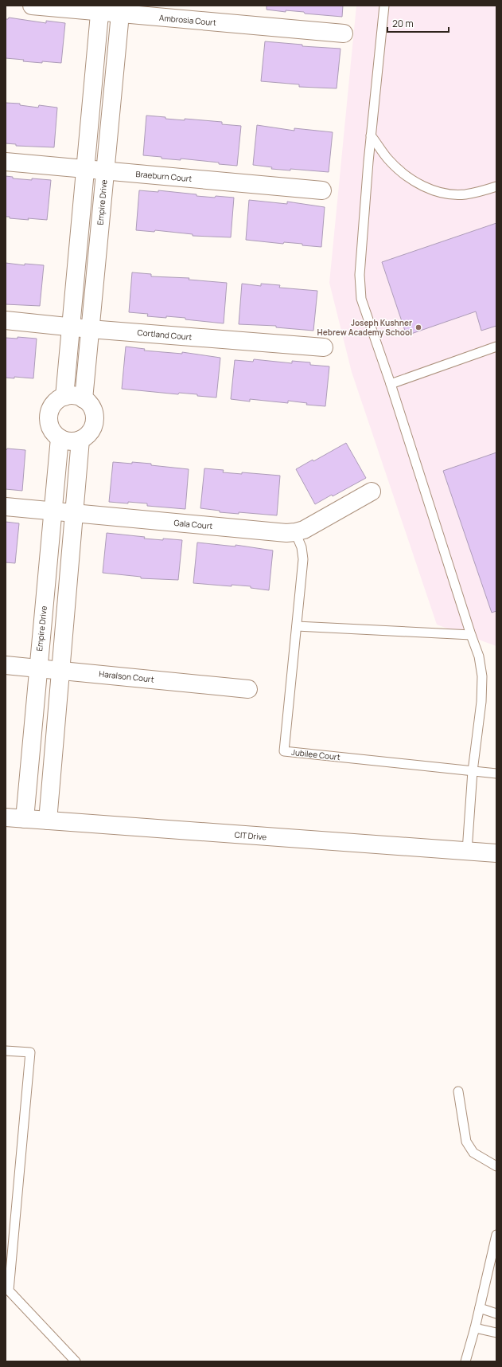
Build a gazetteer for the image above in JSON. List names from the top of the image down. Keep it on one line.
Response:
{"streets":{"street":["Ambrosia Court","Braeburn Court","Empire Drive","Cortland Court","Gala Court","Haralson Court","CIT Drive"],"lane":["Jubilee Court"]},"crossings":[["Ambrosia Court","Empire Drive"],["Braeburn Court","Empire Drive"],["Empire Drive","Cortland Court"],["Empire Drive","Gala Court"],["Empire Drive","Haralson Court"],["Empire Drive","CIT Drive"],["Gala Court","Jubilee Court"]],"places":["Joseph Kushner Hebrew Academy School"],"scale_bar":"20 m"}
